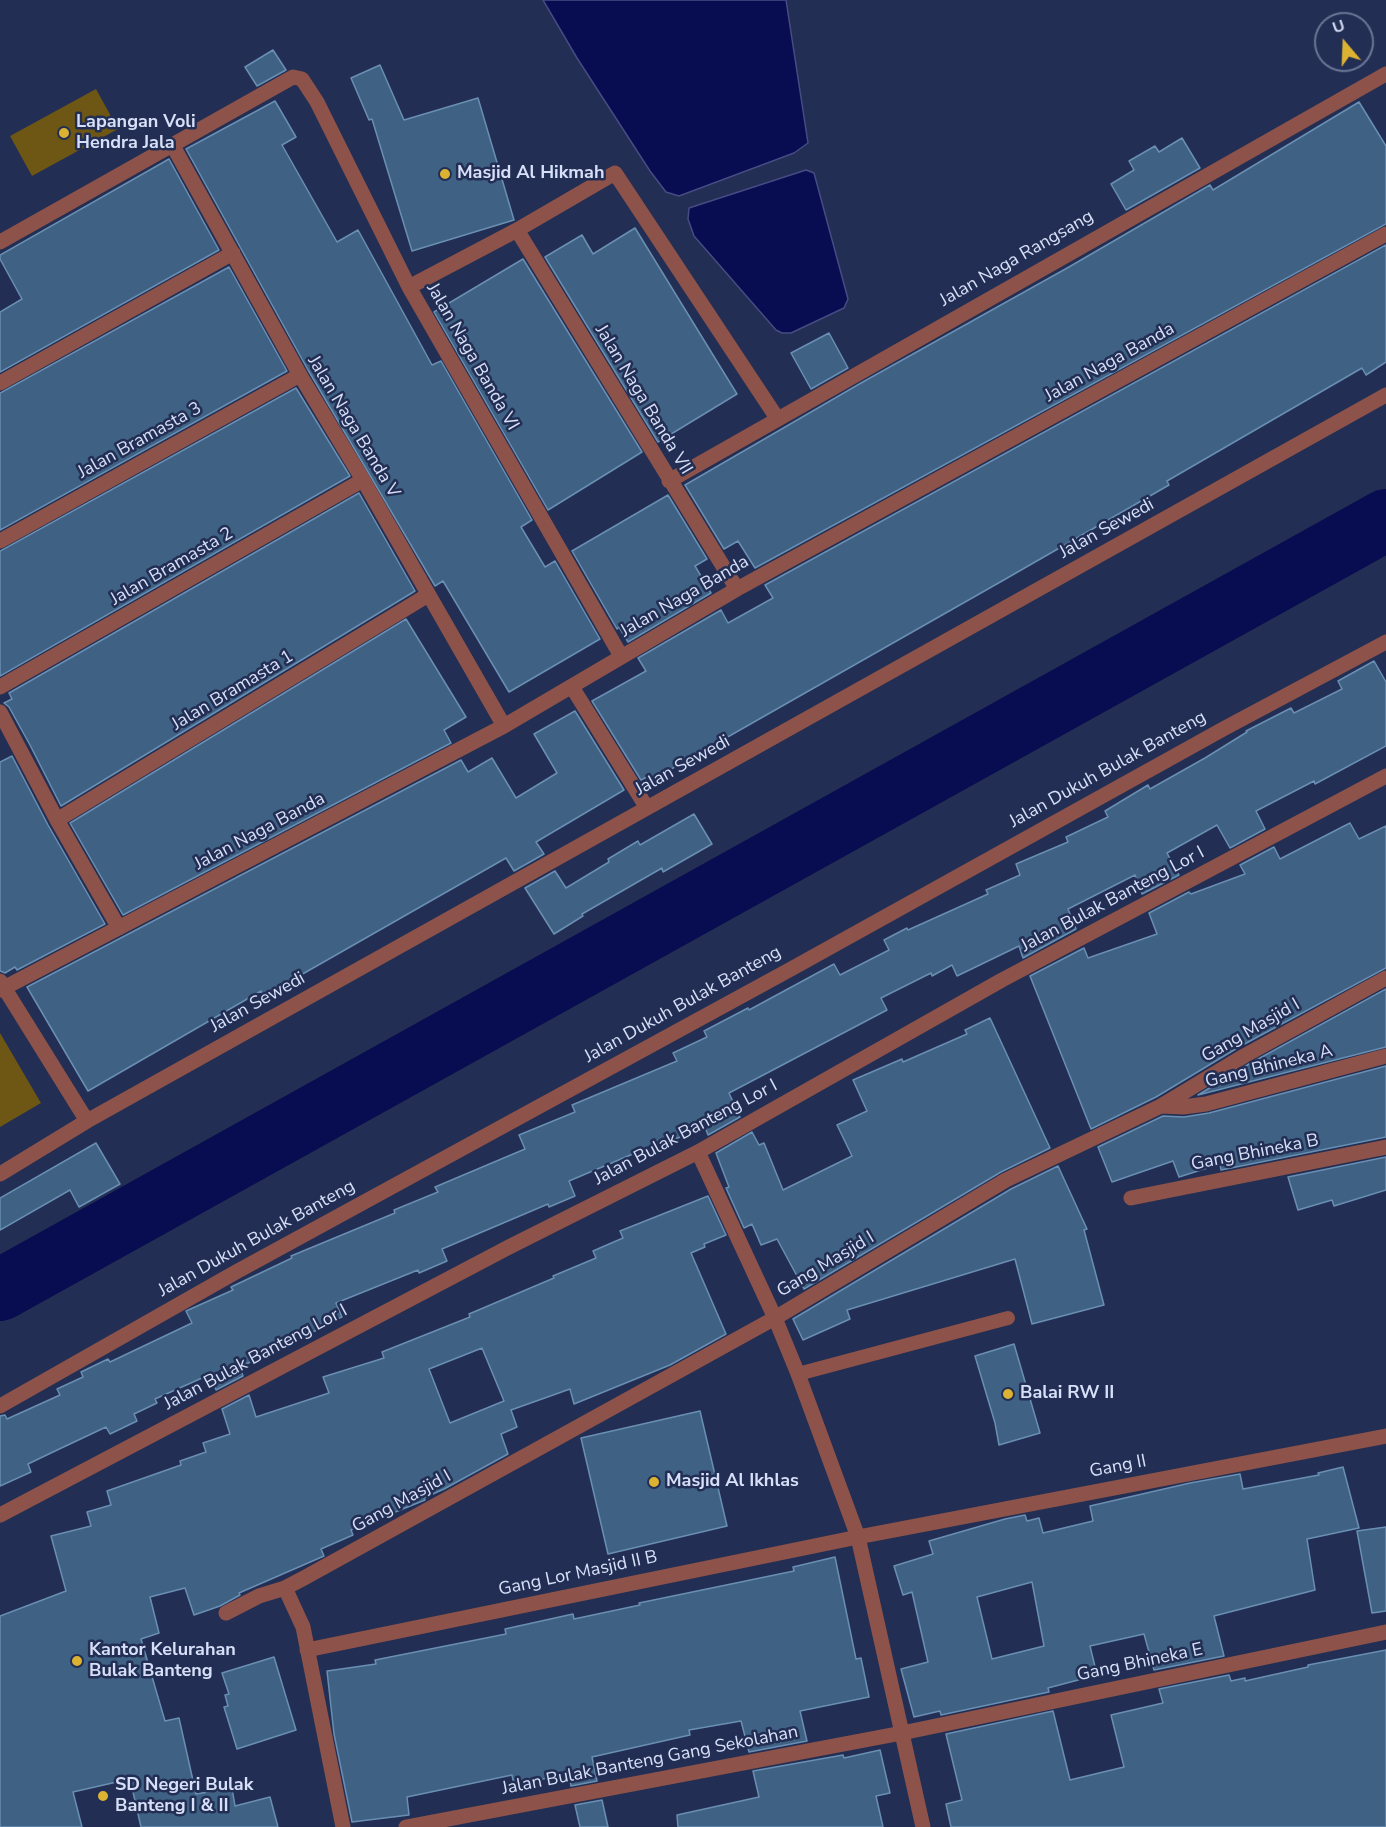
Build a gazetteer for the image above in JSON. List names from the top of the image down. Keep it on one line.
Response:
{"streets":{"street":["Jalan Naga Rangsang","Jalan Naga Banda VI","Jalan Naga Banda","Jalan Naga Banda VII","Jalan Naga Banda V","Jalan Bramasta 3","Jalan Sewedi","Jalan Bramasta 2","Jalan Bramasta 1","Jalan Dukuh Bulak Banteng","Jalan Bulak Banteng Lor I","Gang Masjid I","Gang Bhineka A","Gang Bhineka B","Gang II","Gang Lor Masjid II B","Gang Bhineka E","Jalan Bulak Banteng Gang Sekolahan"]},"crossings":[["Jalan Naga Rangsang","Jalan Naga Banda VII"],["Jalan Naga Banda VI","Jalan Naga Banda"],["Jalan Naga Banda VI","Jalan Naga Banda V"],["Jalan Naga Banda","Jalan Naga Banda VII"],["Jalan Naga Banda","Jalan Naga Banda V"],["Jalan Naga Banda V","Jalan Bramasta 3"],["Jalan Naga Banda V","Jalan Bramasta 2"],["Jalan Naga Banda V","Jalan Bramasta 1"],["Gang Masjid I","Gang Bhineka A"],["Gang II","Gang Lor Masjid II B"],["Gang Bhineka E","Jalan Bulak Banteng Gang Sekolahan"]],"places":["Lapangan Voli Hendra Jala","Masjid Al Hikmah","Balai RW II","Masjid Al Ikhlas","Kantor Kelurahan Bulak Banteng","SD Negeri Bulak Banteng I & II"],"north":"top"}
